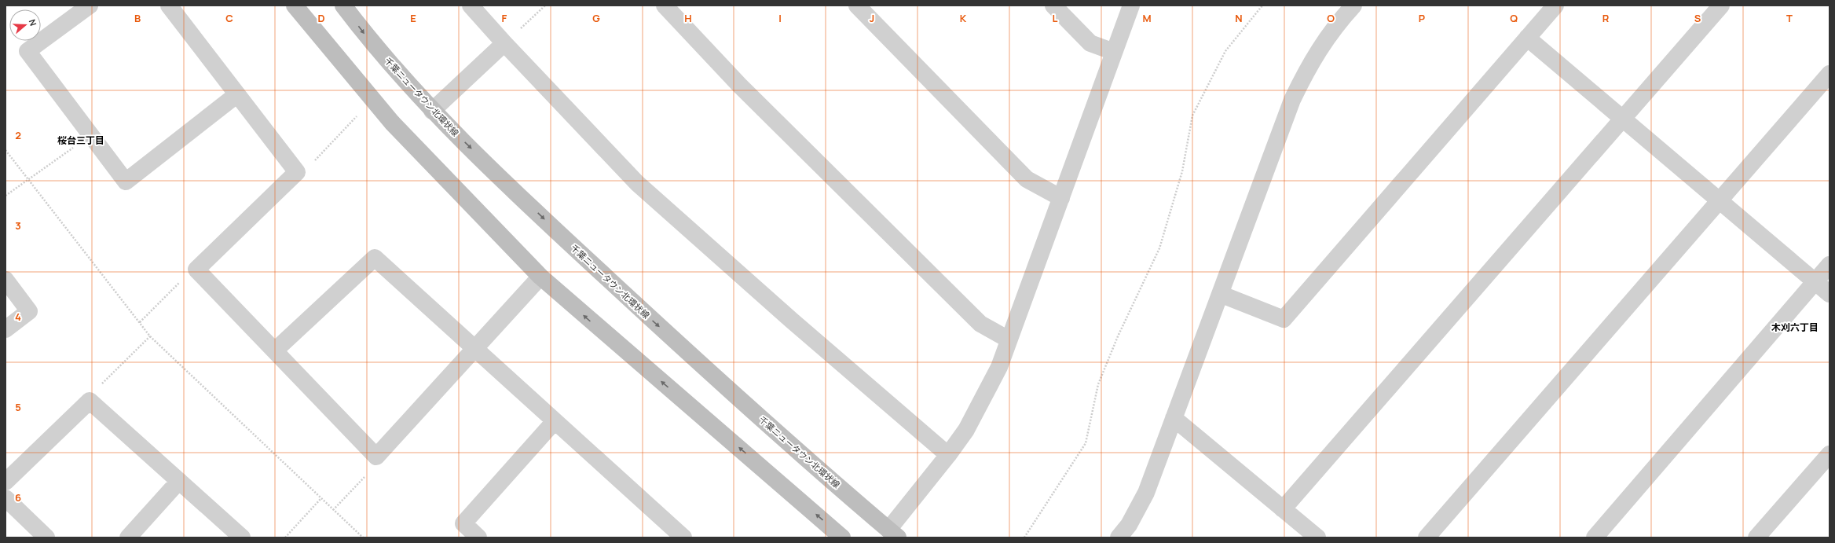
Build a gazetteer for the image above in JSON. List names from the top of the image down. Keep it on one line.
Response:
{"streets":{"main road":["千葉ニュータウン北環状線"]},"districts":["桜台三丁目","木刈六丁目"],"north":"right","grid":{"columns":["B","C","D","E","F","G","H","I","J","K","L","M","N","O","P","Q","R","S","T"],"rows":["2","3","4","5","6"]}}
